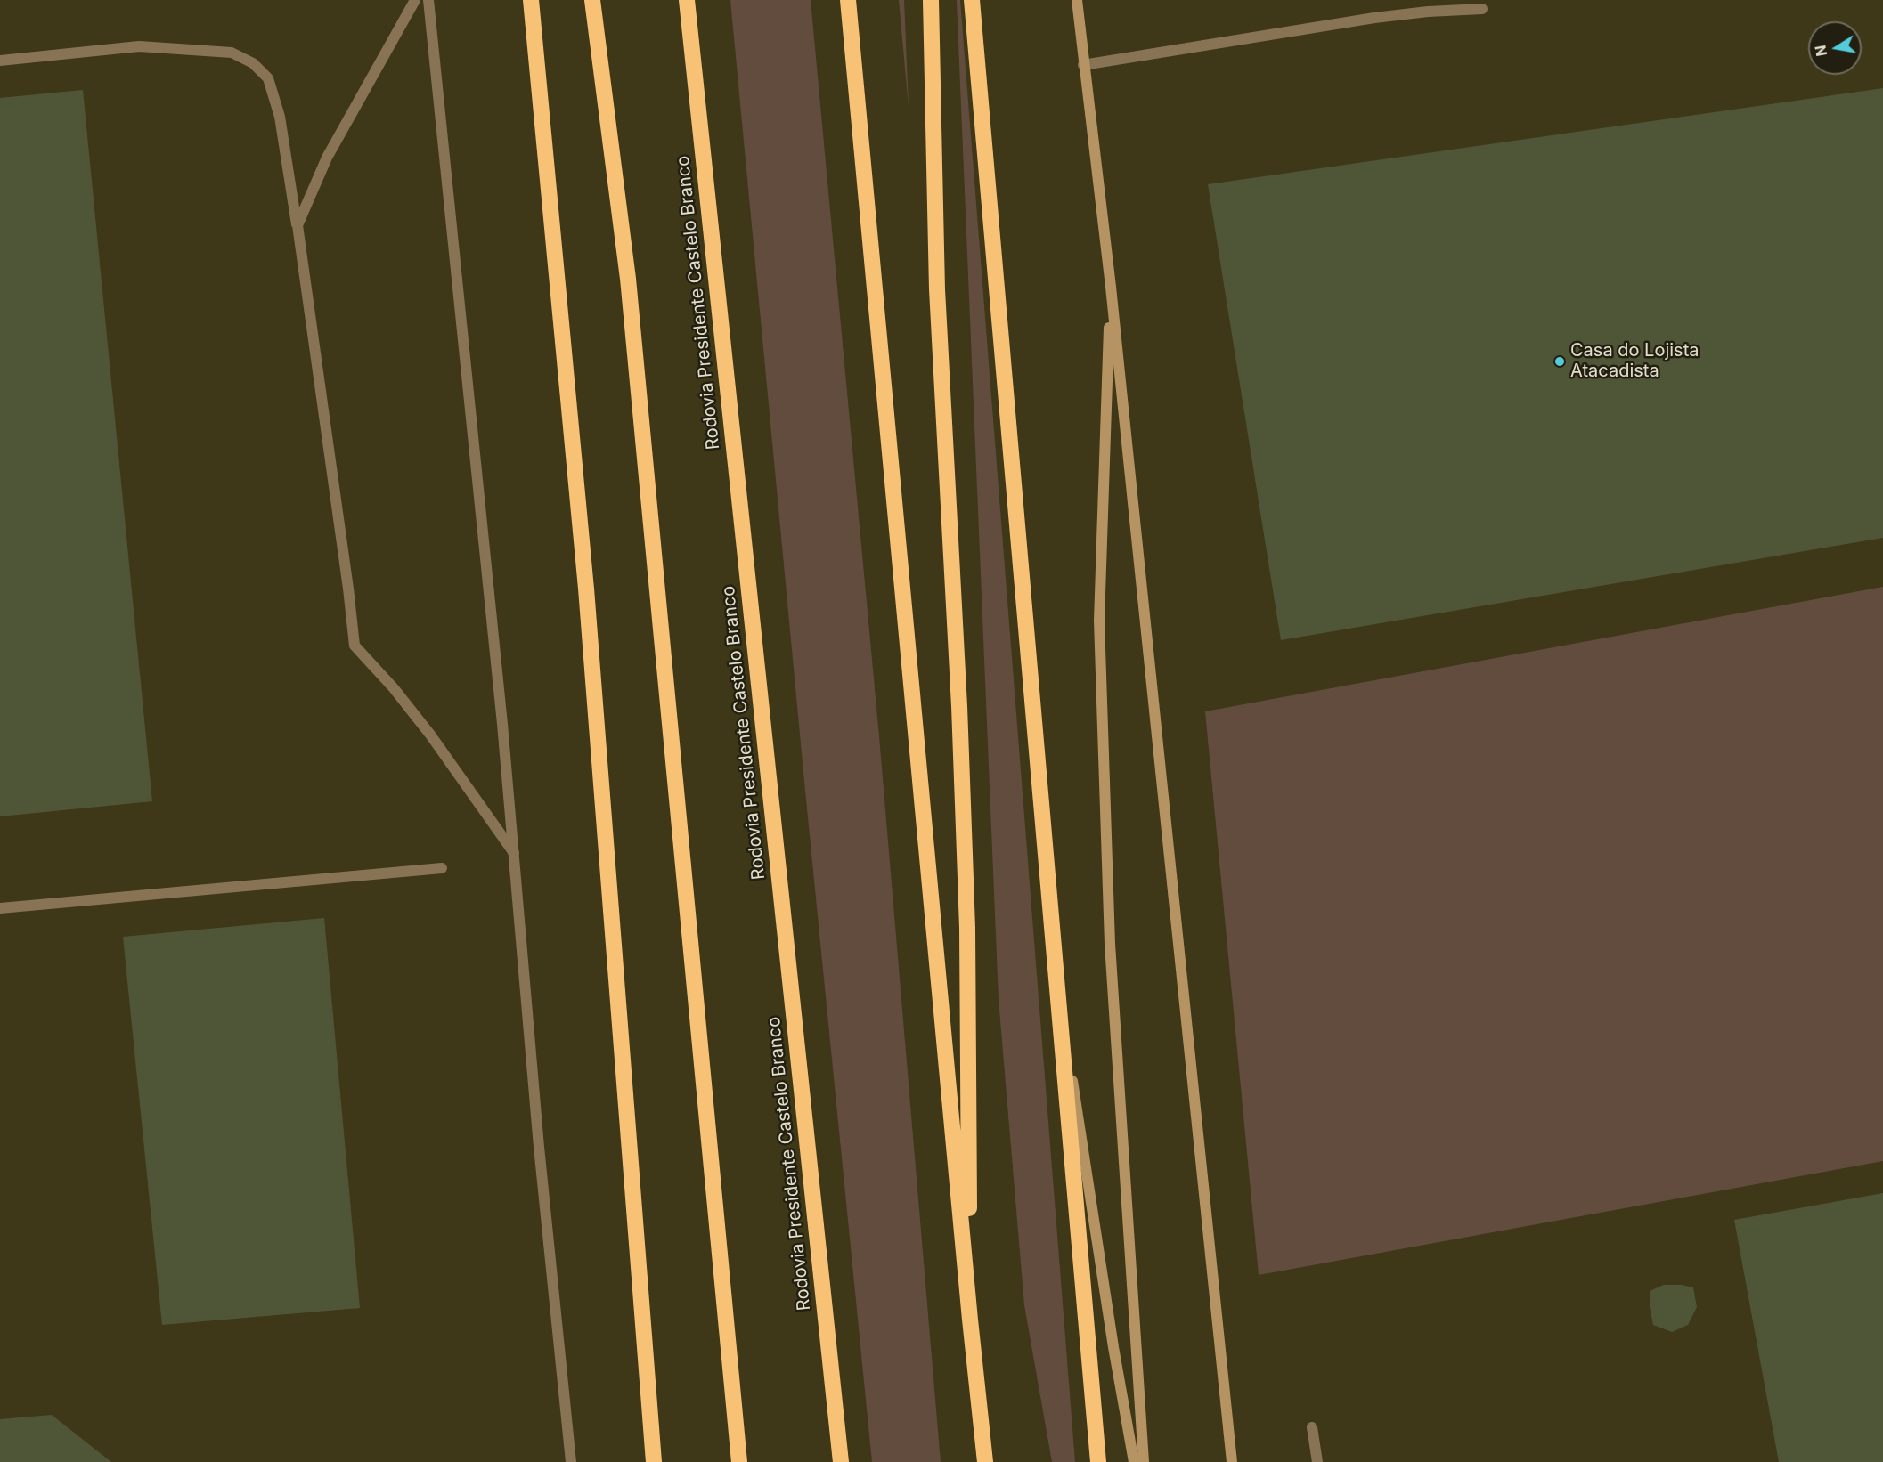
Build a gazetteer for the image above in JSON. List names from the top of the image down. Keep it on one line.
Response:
{"streets":{"highway":["Rodovia Presidente Castelo Branco"]},"places":["Casa do Lojista Atacadista"],"north":"left"}
